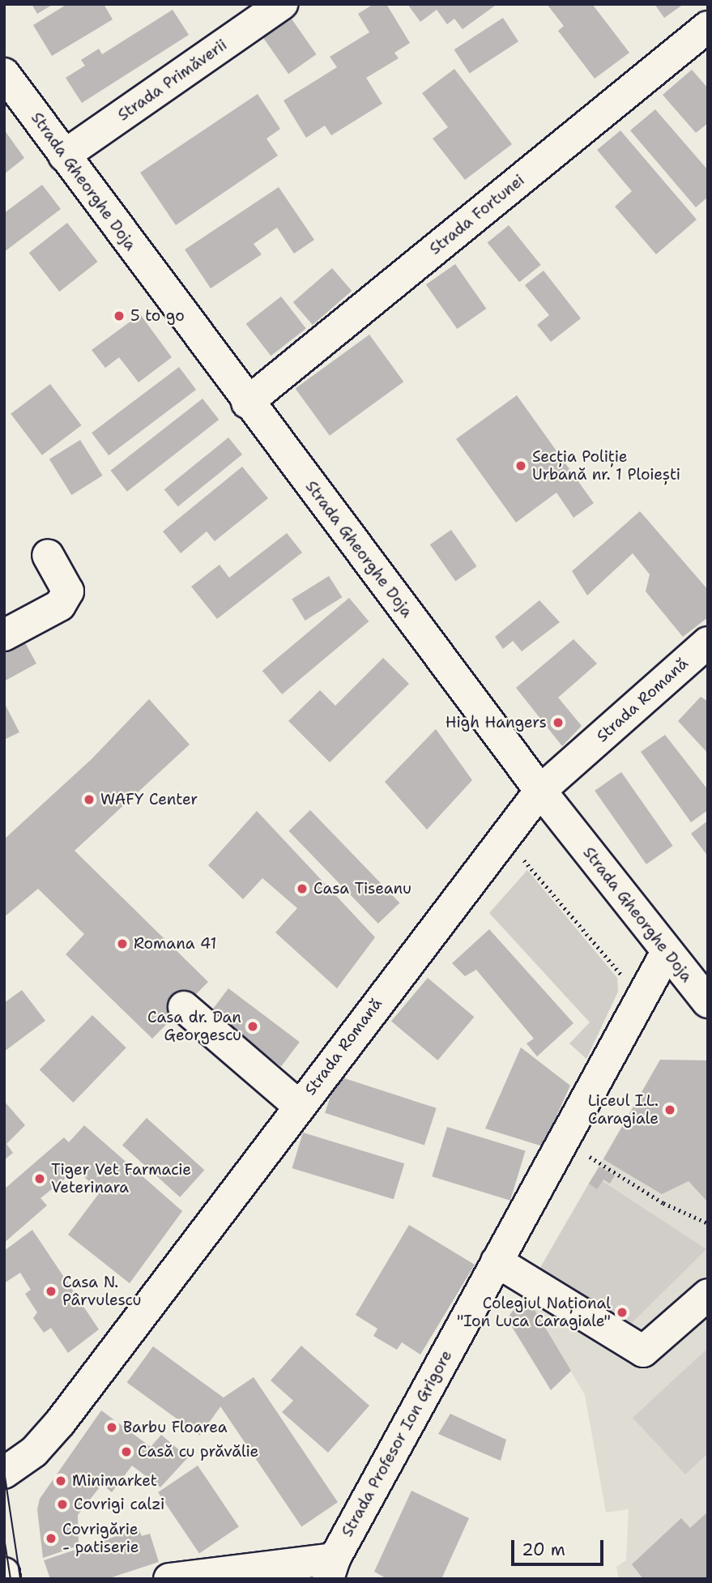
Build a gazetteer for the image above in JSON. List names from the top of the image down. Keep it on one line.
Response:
{"streets":{"street":["Strada Primăverii","Strada Gheorghe Doja","Strada Fortunei","Strada Romană","Strada Profesor Ion Grigore"]},"crossings":[["Strada Primăverii","Strada Gheorghe Doja"],["Strada Gheorghe Doja","Strada Fortunei"],["Strada Gheorghe Doja","Strada Romană"],["Strada Gheorghe Doja","Strada Profesor Ion Grigore"]],"places":["5 to go","Secția Poliție Urbană nr. 1 Ploiești","High Hangers","WAFY Center","Casa Tiseanu","Romana 41","Casa dr. Dan Georgescu","Liceul I.L. Caragiale","Tiger Vet Farmacie Veterinara","Casa N. Pârvulescu","Colegiul Național \"Ion Luca Caragiale\"","Barbu Floarea","Casă cu prăvălie","Minimarket","Covrigi calzi","Covrigărie - patiserie"],"scale_bar":"20 m"}
